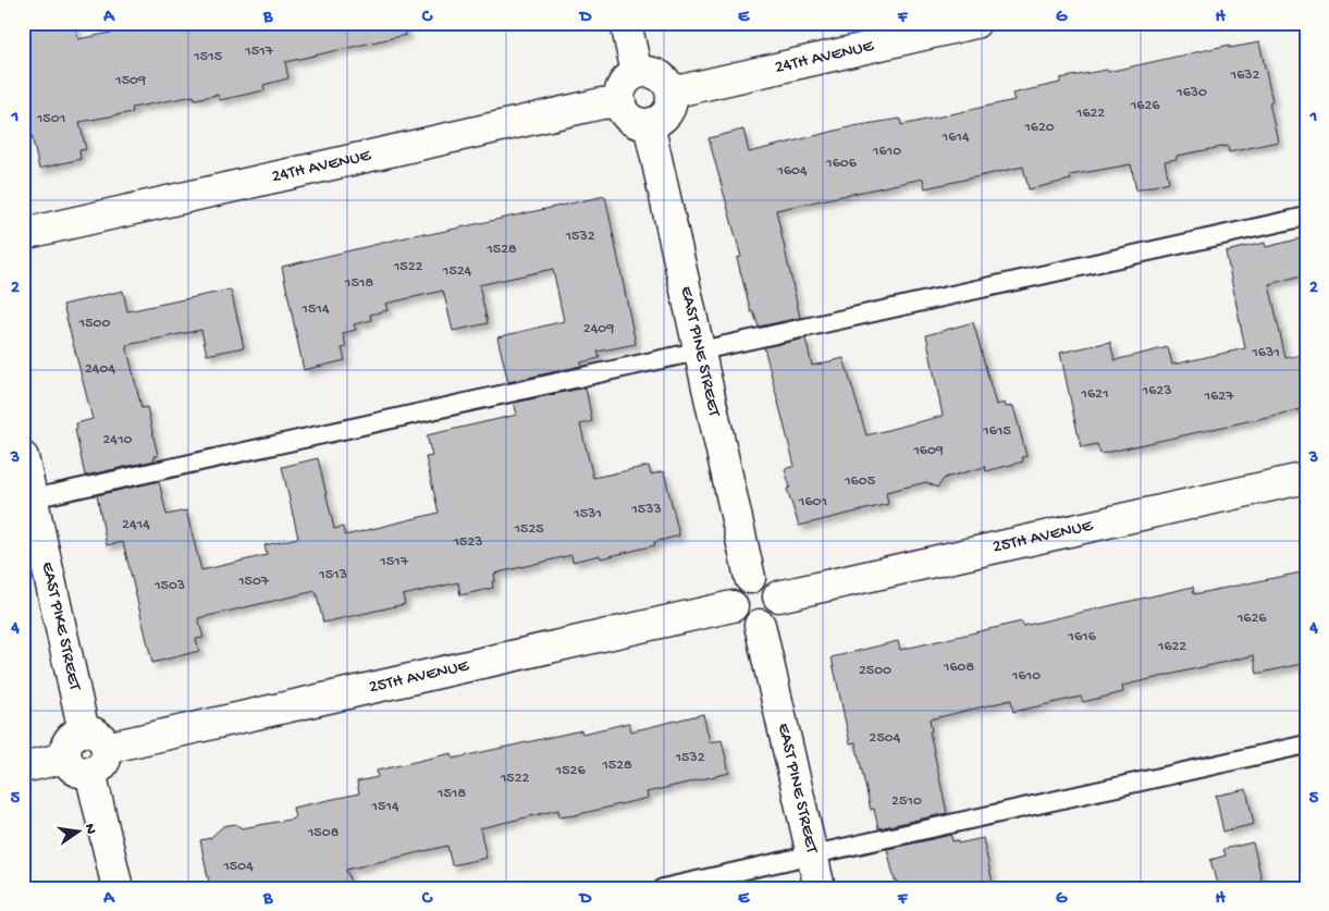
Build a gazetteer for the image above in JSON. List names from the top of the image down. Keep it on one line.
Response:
{"streets":{"street":["24TH AVENUE","EAST PINE STREET","25TH AVENUE","EAST PIKE STREET"]},"crossings":[["24TH AVENUE","EAST PINE STREET"],["EAST PINE STREET","25TH AVENUE"],["25TH AVENUE","EAST PIKE STREET"]],"house_numbers":["1517","1515","1632","1509","1630","1626","1622","1501","1620","1614","1610","1606","1604","1532","1528","1522","1524","1518","1514","1500","2409","1631","2404","1623","1621","1627","1615","2410","1609","1605","1601","1533","1531","2414","1525","1523","1517","1513","1507","1503","1626","1616","1622","1608","2500","1610","2504","1532","1528","1526","1522","1518","2510","1514","1508","1504"],"north":"right","grid":{"columns":["A","B","C","D","E","F","G","H"],"rows":["1","2","3","4","5"]}}
